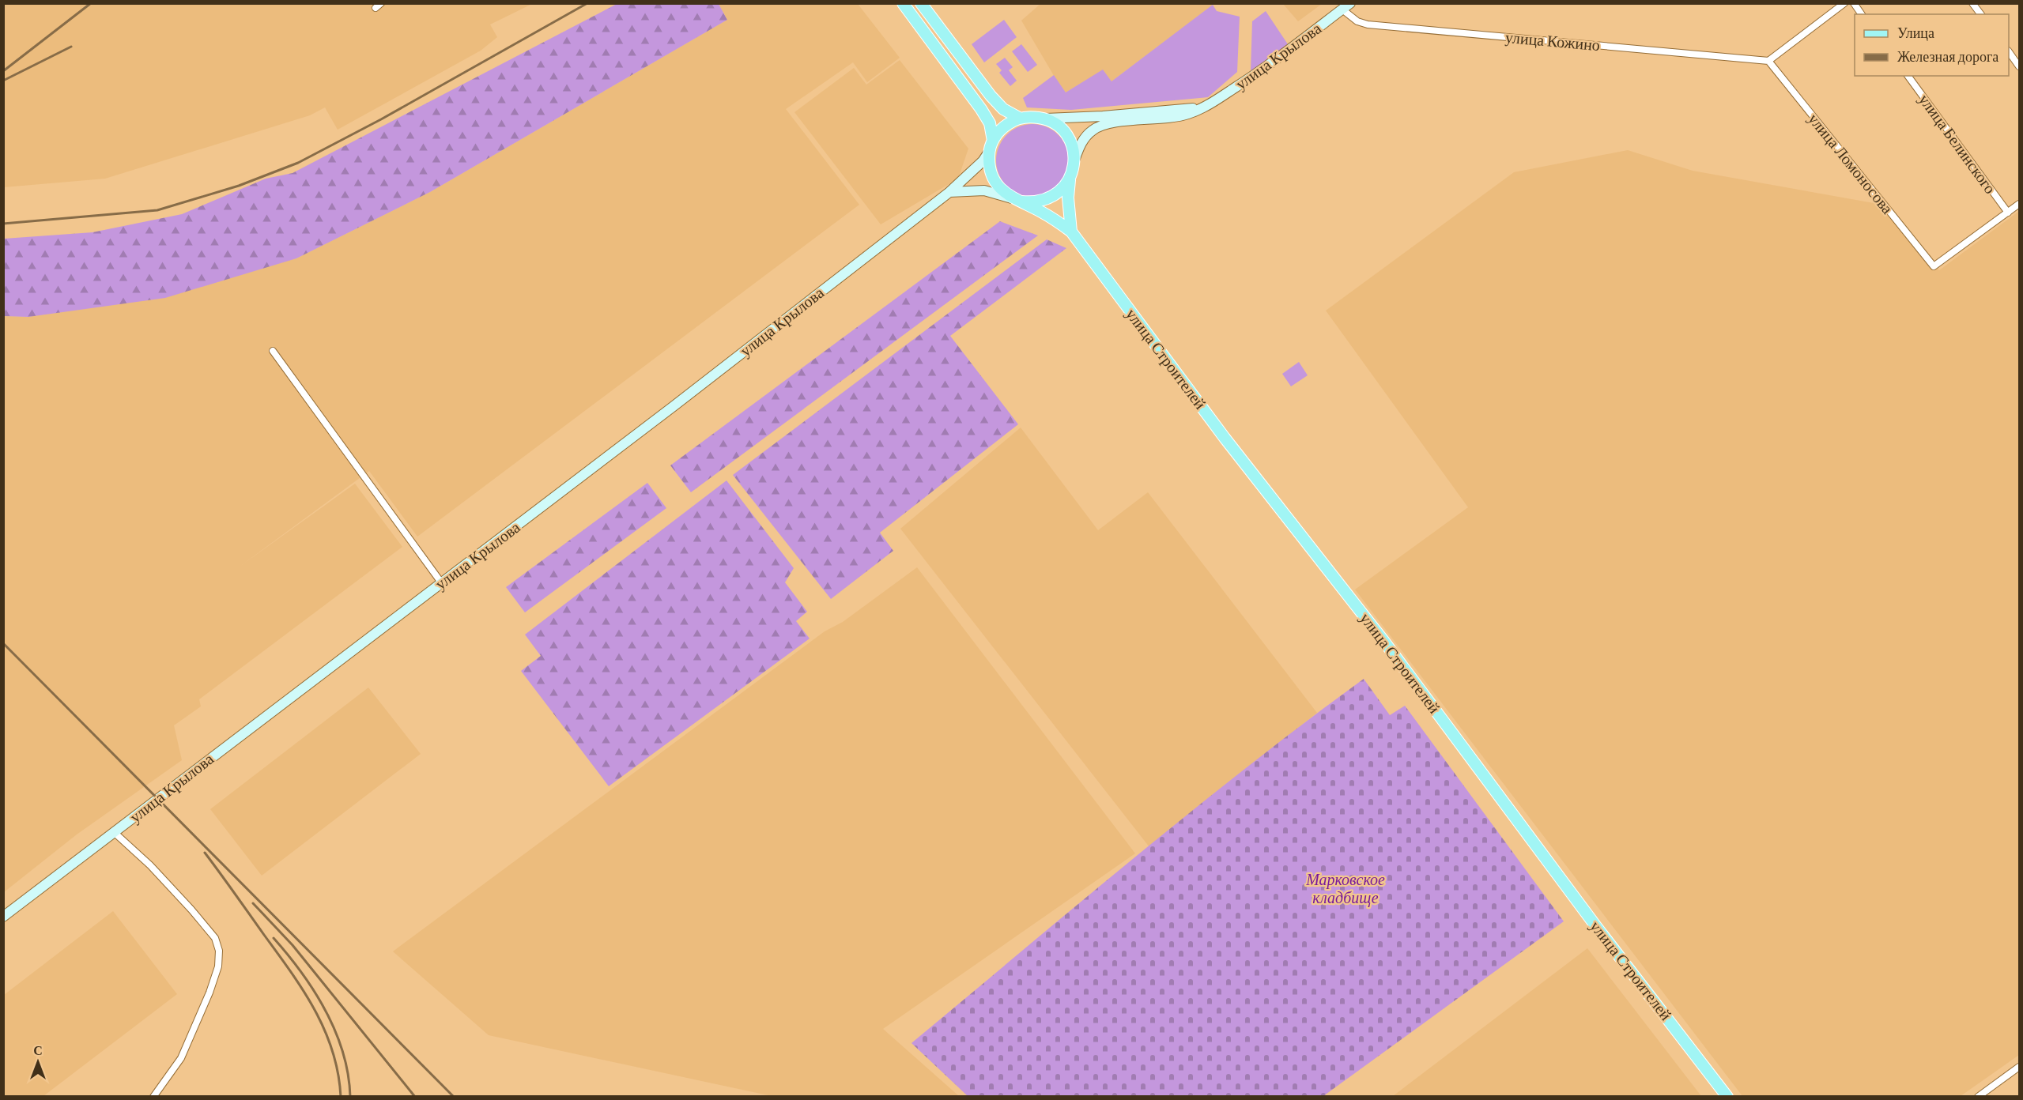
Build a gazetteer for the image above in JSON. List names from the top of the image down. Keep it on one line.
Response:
{"streets":{"main road":["улица Строителей"],"street":["улица Кожино","улица Крылова","улица Белинского","улица Ломоносова"]},"crossings":[["улица Кожино","улица Крылова"],["улица Кожино","улица Ломоносова"],["улица Крылова","улица Строителей"],["улица Белинского","улица Ломоносова"]],"parks":["Марковское кладбище"],"legend":["Улица","Железная дорога"],"north":"top"}
